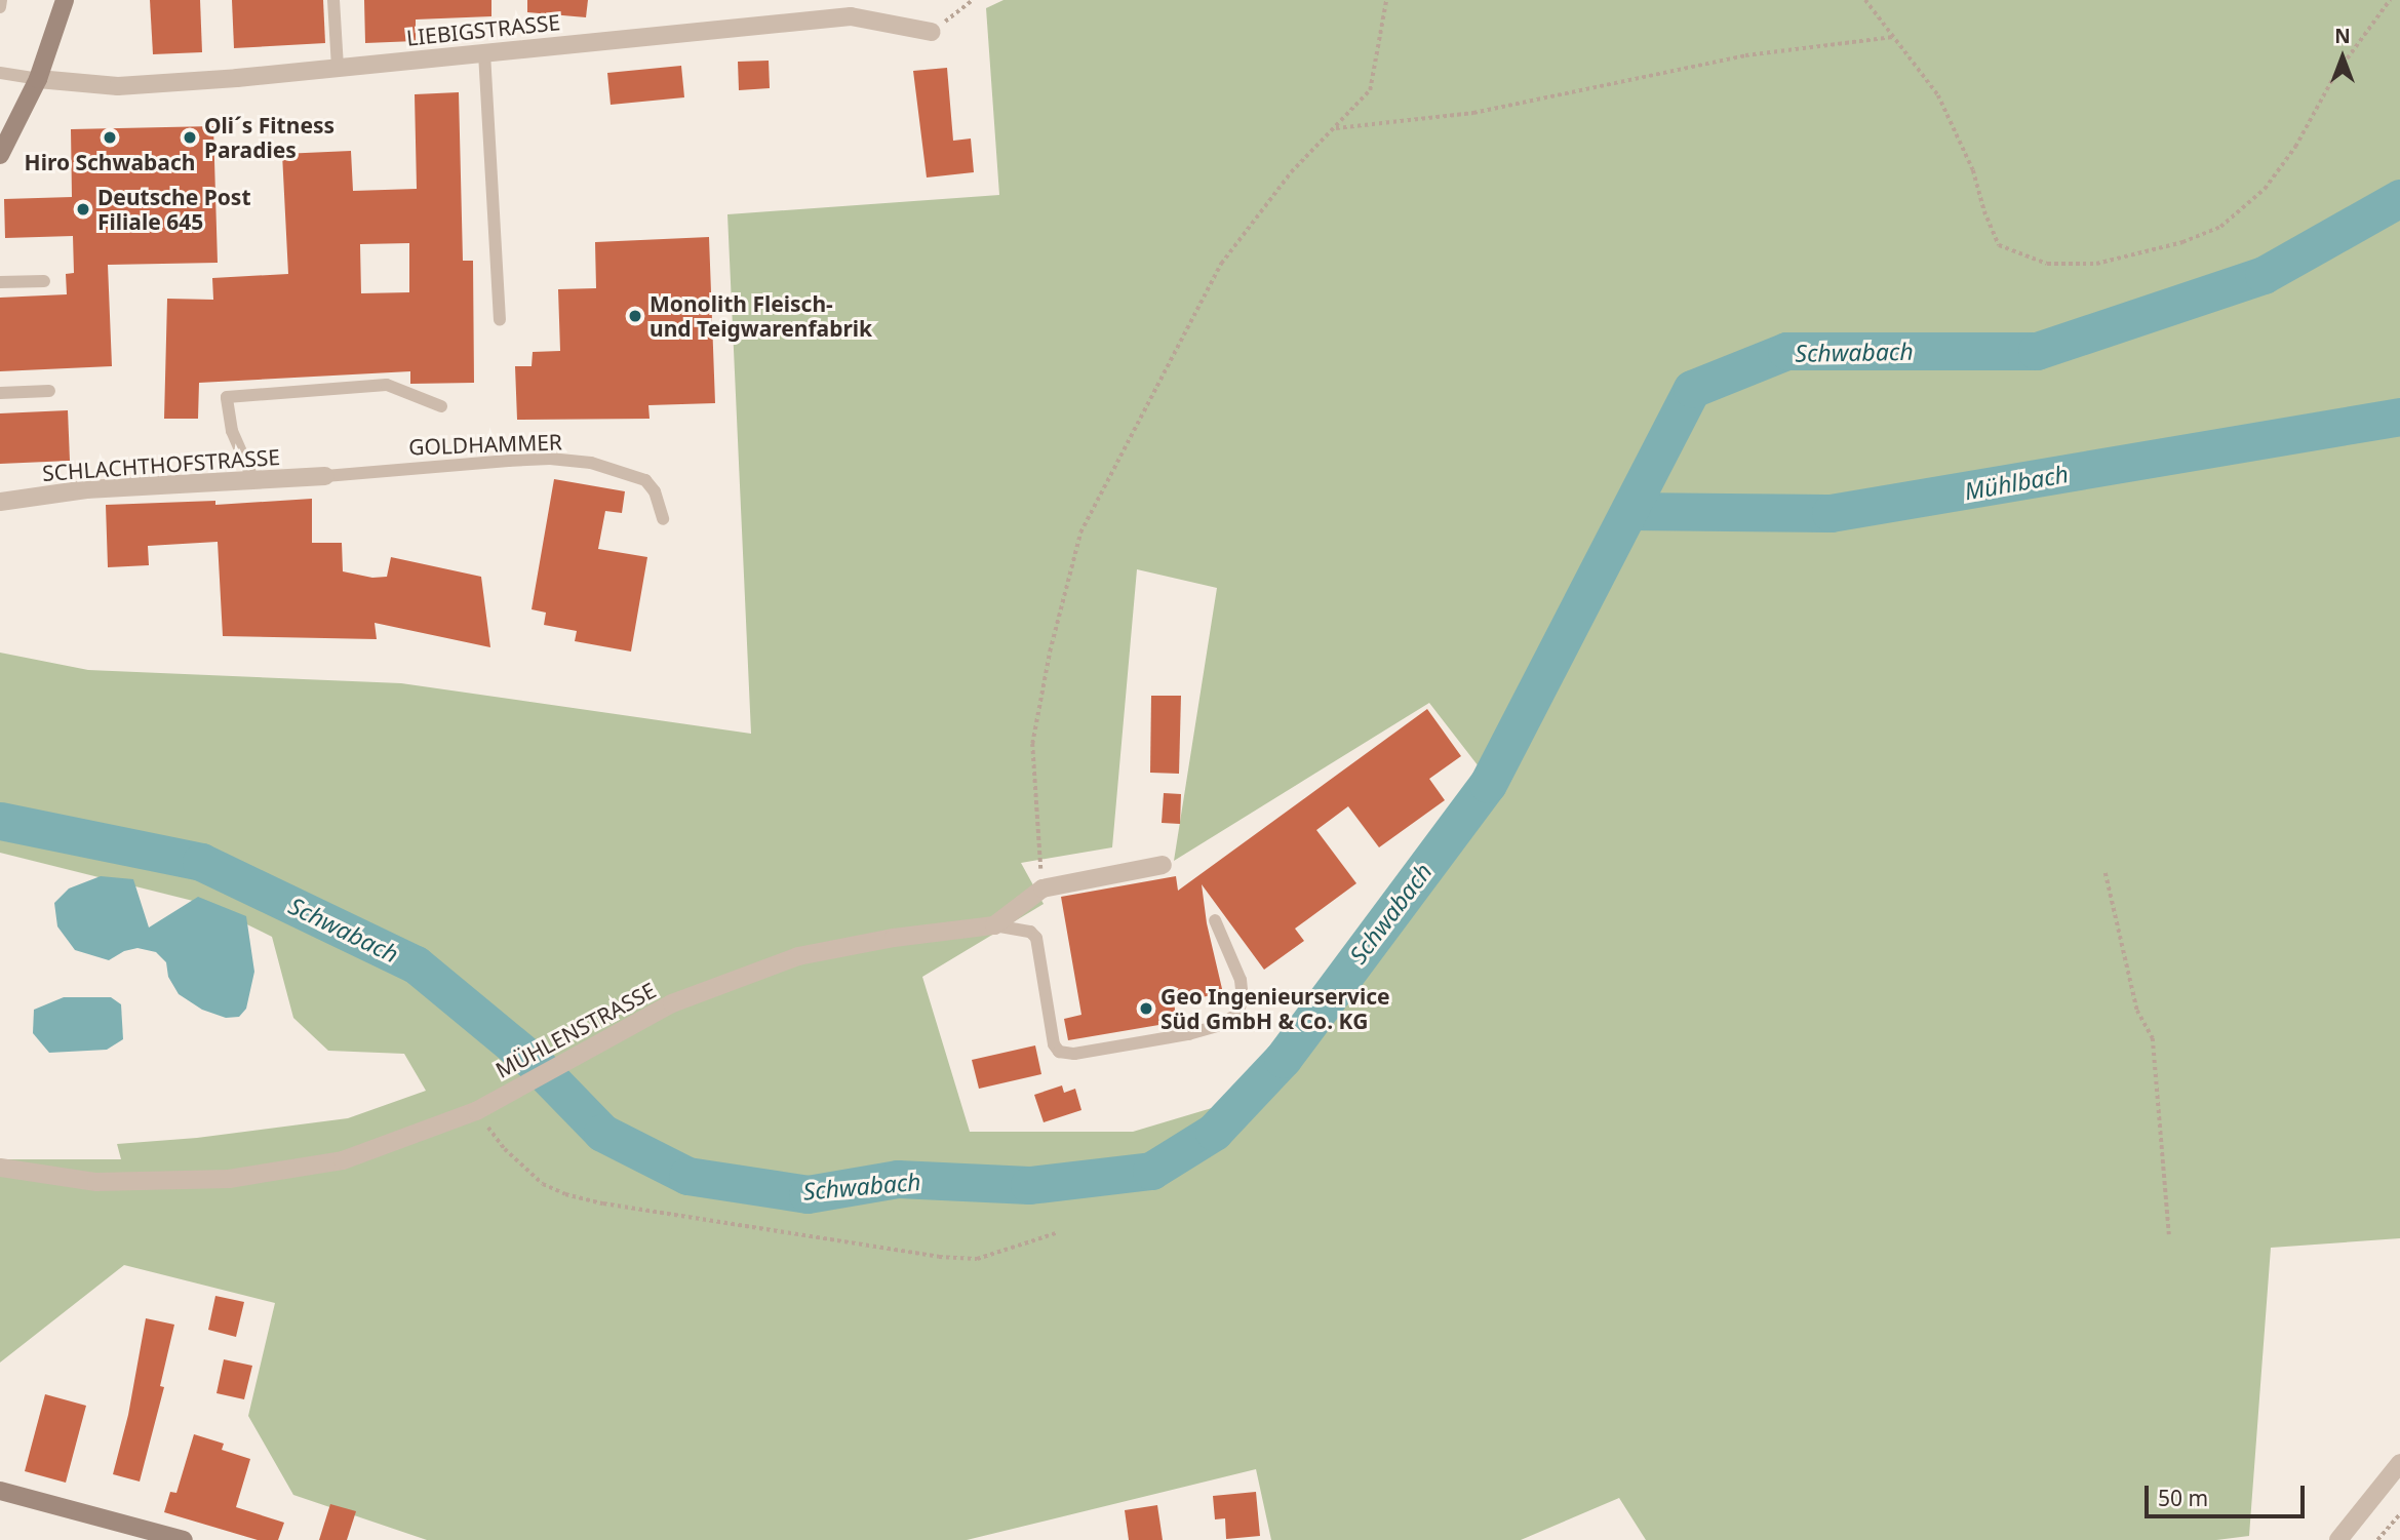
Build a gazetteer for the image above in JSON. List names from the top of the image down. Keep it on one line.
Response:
{"streets":{"street":["LIEBIGSTRASSE","SCHLACHTHOFSTRASSE","MÜHLENSTRASSE"],"lane":["GOLDHAMMER"]},"crossings":[["GOLDHAMMER","SCHLACHTHOFSTRASSE"]],"water":["Schwabach","Mühlbach"],"places":["Hiro Schwabach","Oli´s Fitness Paradies","Deutsche Post Filiale 645","Monolith Fleisch- und Teigwarenfabrik","Geo Ingenieurservice Süd GmbH & Co. KG"],"scale_bar":"50 m","north":"top"}
